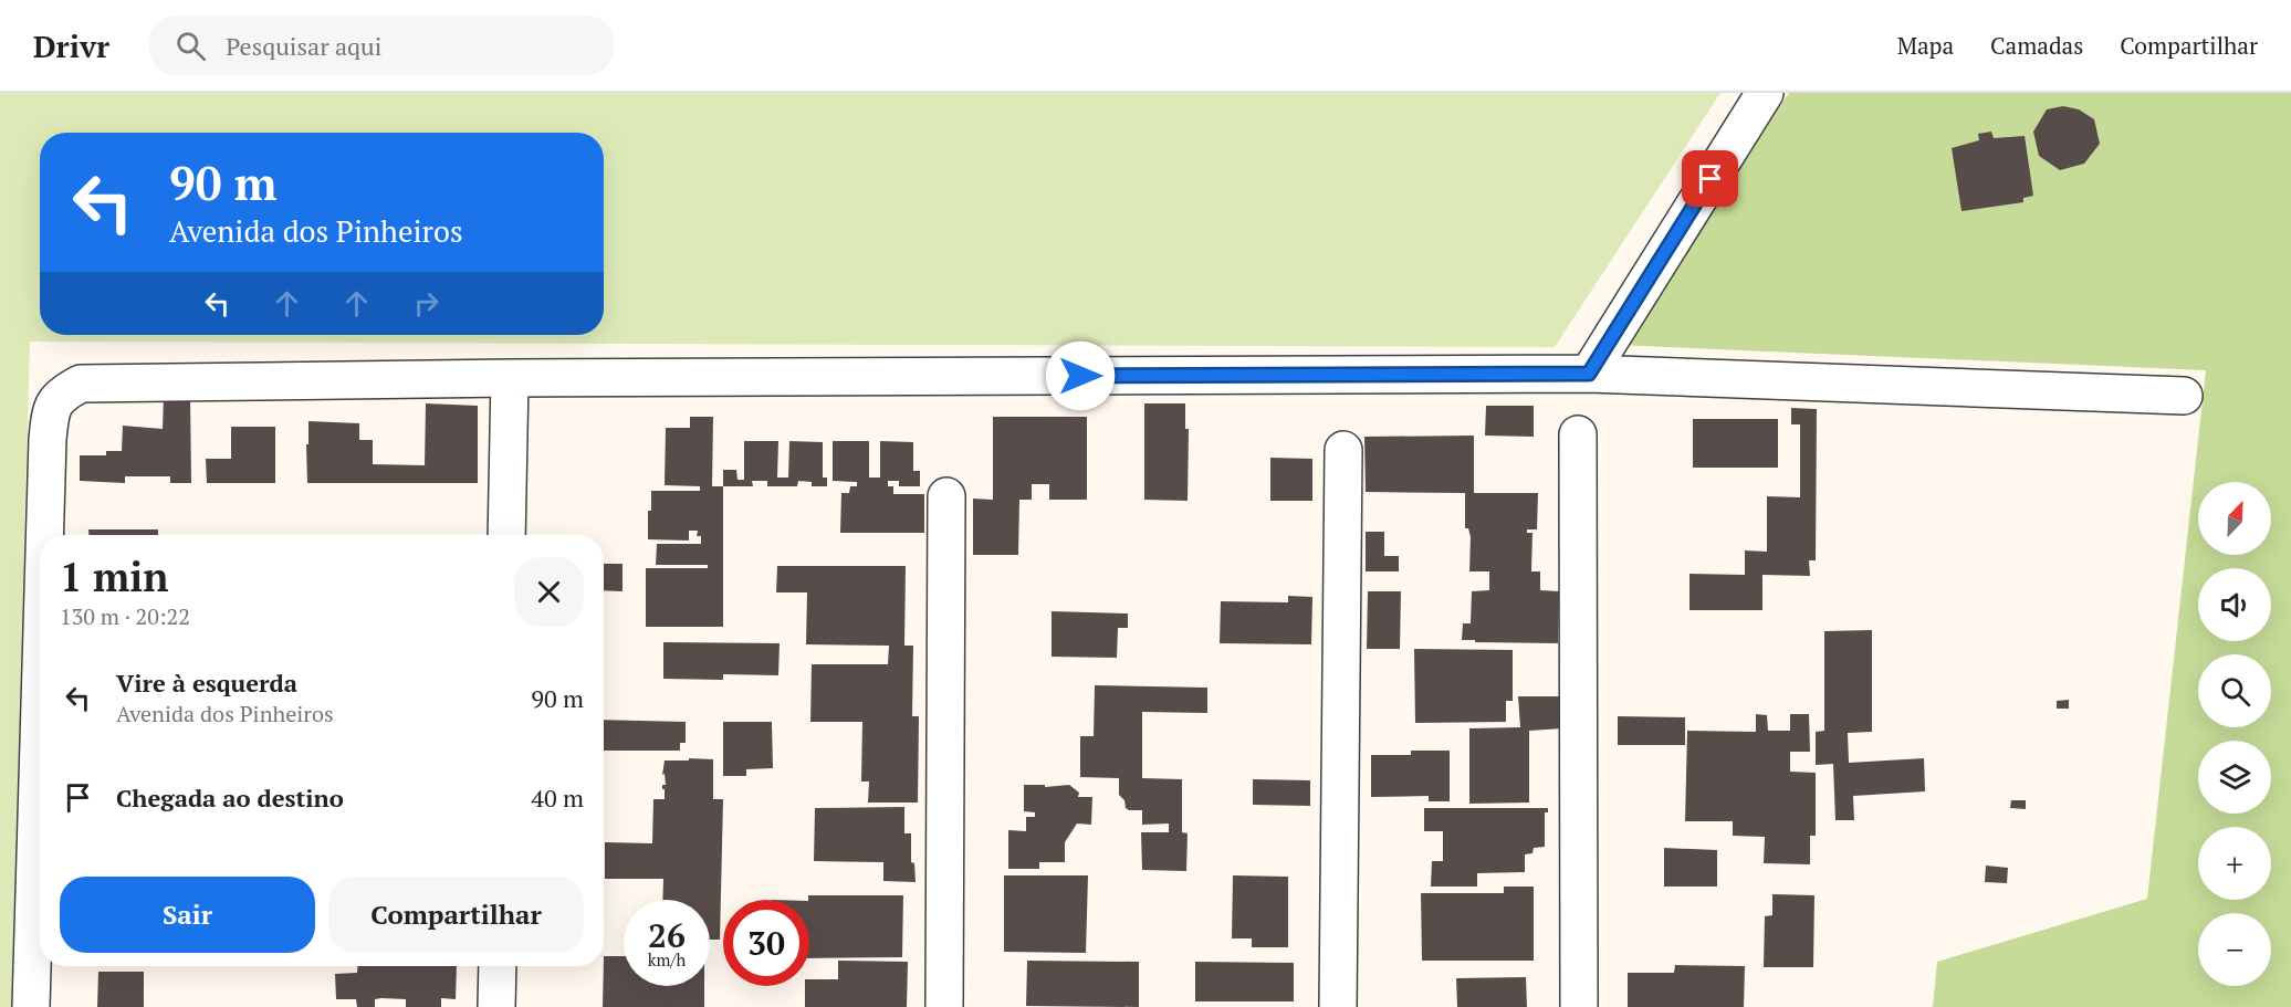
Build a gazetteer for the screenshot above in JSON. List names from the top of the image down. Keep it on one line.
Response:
{"north":"top right","page":{"header":"Drivr","search":"Pesquisar aqui","nav":["Mapa","Camadas","Compartilhar"],"turn":["90 m","Avenida dos Pinheiros"],"map_buttons":["+","−"],"heading":["1 min","130 m · 20:22"],"list":[{"name":"Vire à esquerda","note":"Avenida dos Pinheiros","value":"90 m"},{"name":"Chegada ao destino","value":"40 m"}],"buttons":["Sair","Compartilhar"],"speed":"26 km/h","limit":"30"}}
